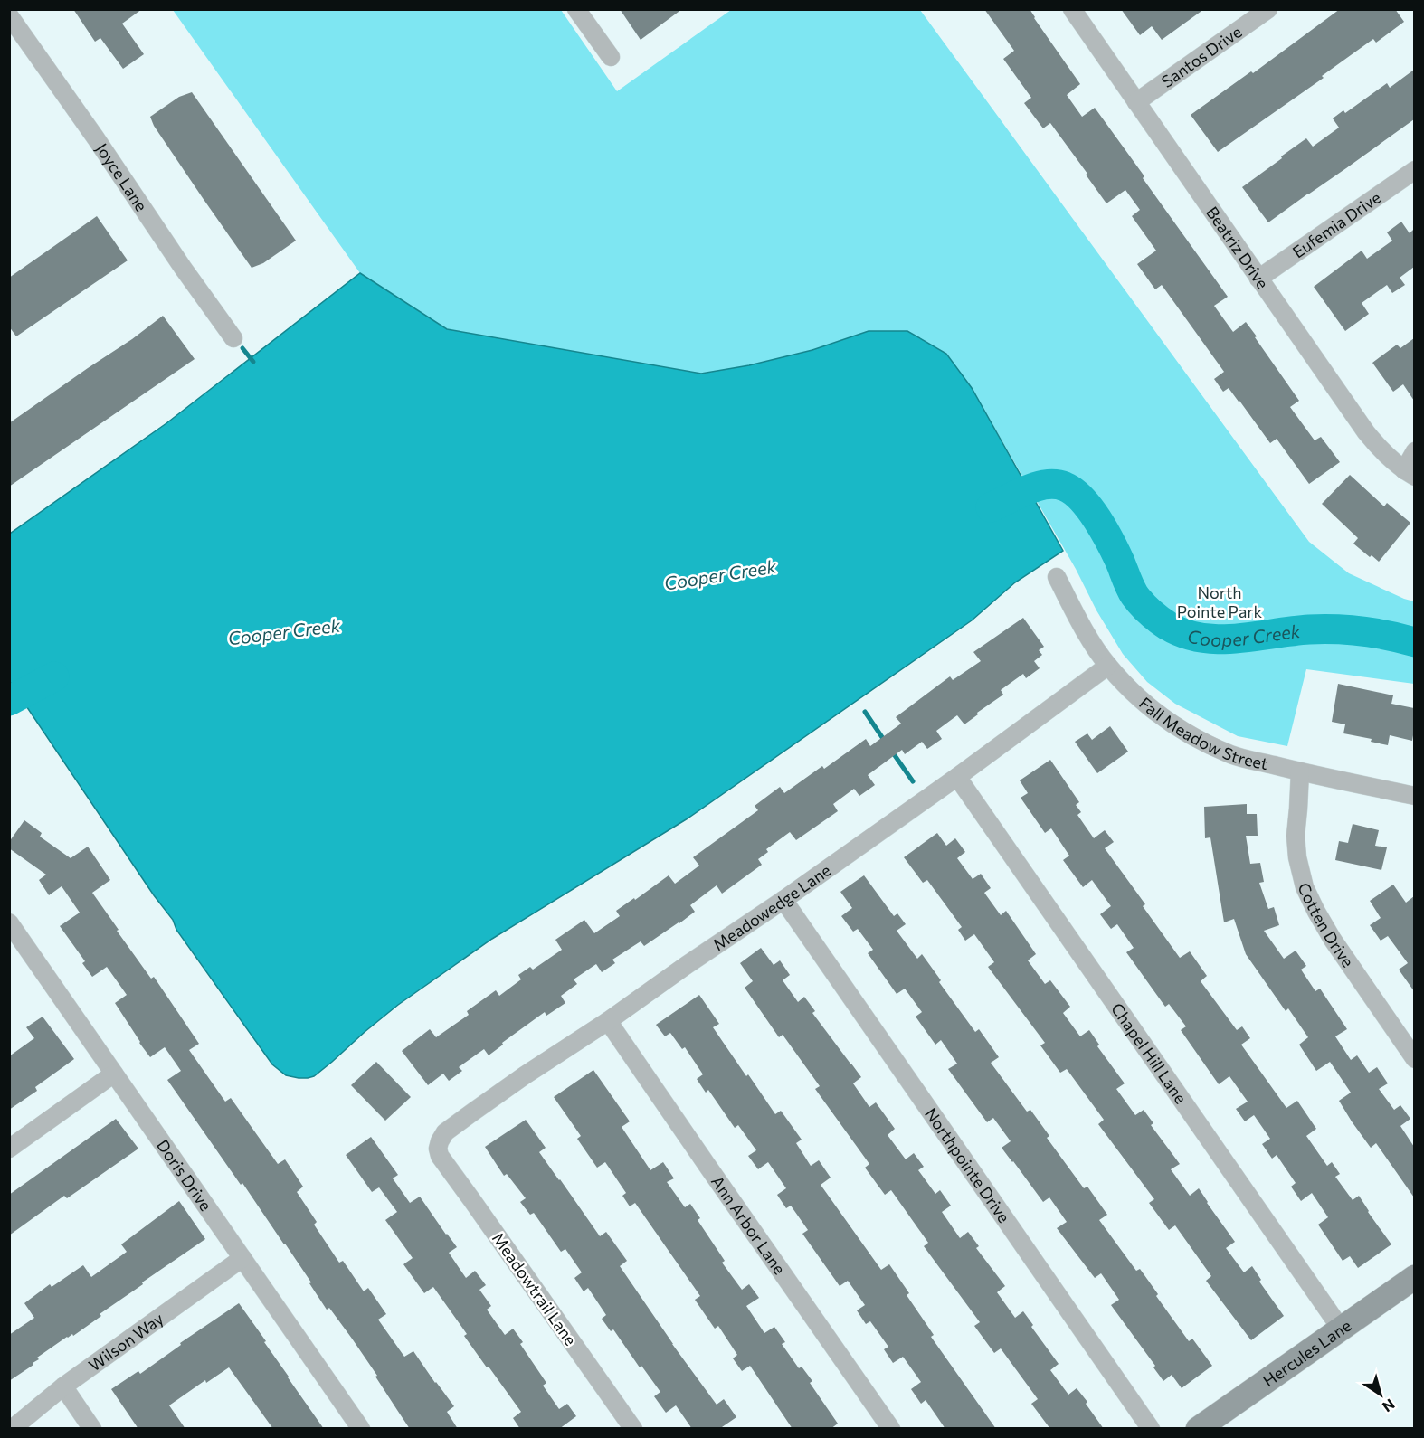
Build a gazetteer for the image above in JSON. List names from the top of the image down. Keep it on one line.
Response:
{"streets":{"street":["Santos Drive","Joyce Lane","Eufemia Drive","Beatriz Drive","Fall Meadow Street","Meadowedge Lane","Cotten Drive","Chapel Hill Lane","Northpointe Drive","Doris Drive","Ann Arbor Lane","Meadowtrail Lane","Wilson Way","Hercules Lane"]},"crossings":[["Santos Drive","Beatriz Drive"],["Eufemia Drive","Beatriz Drive"],["Fall Meadow Street","Meadowedge Lane"],["Fall Meadow Street","Cotten Drive"],["Meadowedge Lane","Chapel Hill Lane"],["Meadowedge Lane","Northpointe Drive"],["Meadowedge Lane","Ann Arbor Lane"],["Meadowedge Lane","Meadowtrail Lane"],["Chapel Hill Lane","Hercules Lane"],["Doris Drive","Wilson Way"]],"water":["Cooper Creek"],"parks":["North Pointe Park"],"north":"bottom right"}
